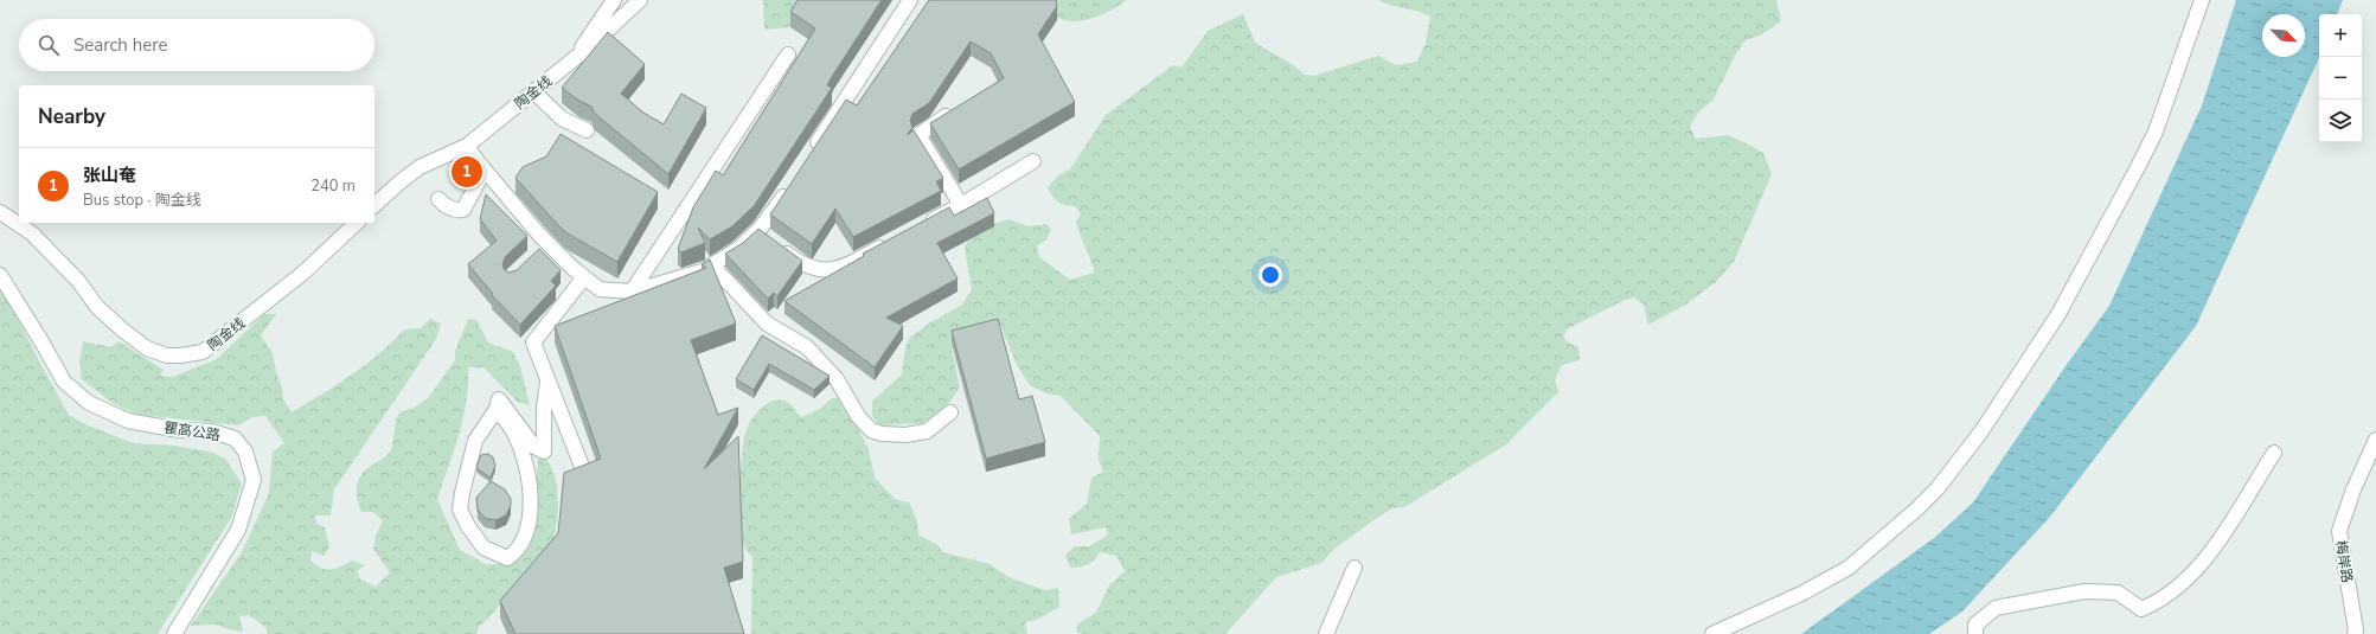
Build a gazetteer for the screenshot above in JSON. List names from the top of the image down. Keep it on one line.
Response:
{"streets":{"street":["陶金线","瞿高公路","梅岸路"]},"north":"bottom right","page":{"map_buttons":["+","−"],"search":"Search here","heading":"Nearby","list":[{"mark":"1","name":"张山奄","note":"Bus stop · 陶金线","value":"240 m"}],"pins":"1"}}
